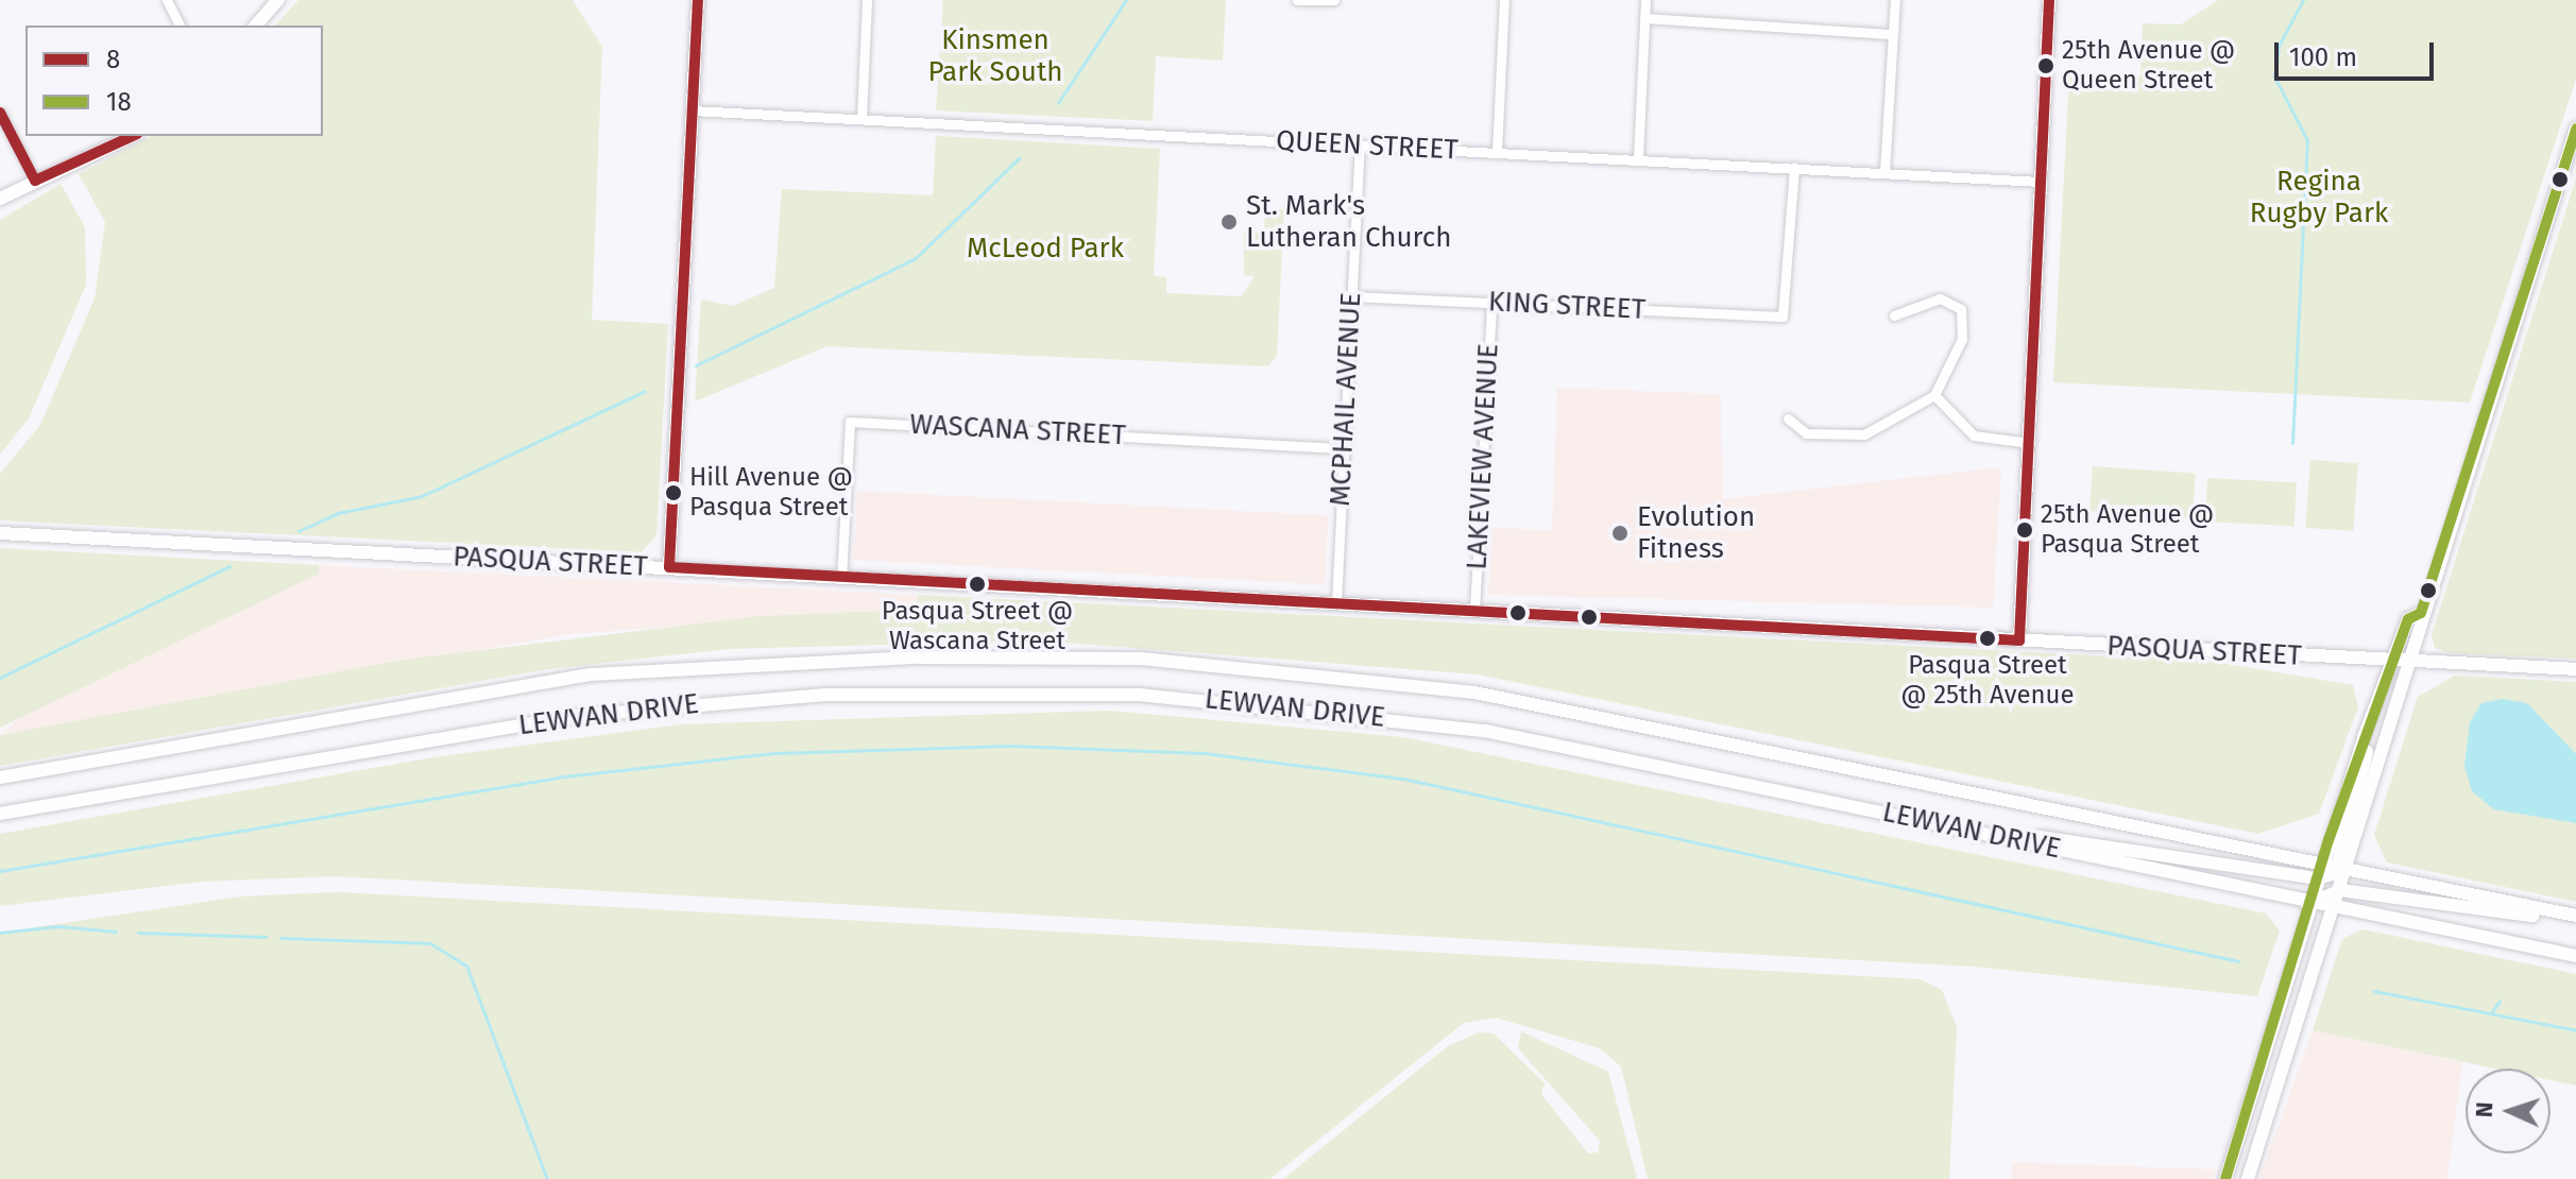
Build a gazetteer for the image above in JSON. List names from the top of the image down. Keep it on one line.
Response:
{"streets":{"main road":["PASQUA STREET","LEWVAN DRIVE"],"street":["QUEEN STREET","KING STREET","MCPHAIL AVENUE","WASCANA STREET","LAKEVIEW AVENUE"]},"crossings":[["QUEEN STREET","KING STREET"],["QUEEN STREET","MCPHAIL AVENUE"],["KING STREET","MCPHAIL AVENUE"],["KING STREET","LAKEVIEW AVENUE"],["MCPHAIL AVENUE","WASCANA STREET"],["MCPHAIL AVENUE","PASQUA STREET"],["WASCANA STREET","PASQUA STREET"],["LAKEVIEW AVENUE","PASQUA STREET"]],"parks":["Kinsmen Park South","Regina Rugby Park","McLeod Park"],"places":["25th Avenue @ Queen Street","St. Mark's Lutheran Church","Hill Avenue @ Pasqua Street","25th Avenue @ Pasqua Street","Evolution Fitness","Pasqua Street @ Wascana Street","Pasqua Street @ 25th Avenue"],"lines":["transit line 8","transit line 18"],"legend":["8","18"],"scale_bar":"100 m","north":"left"}
